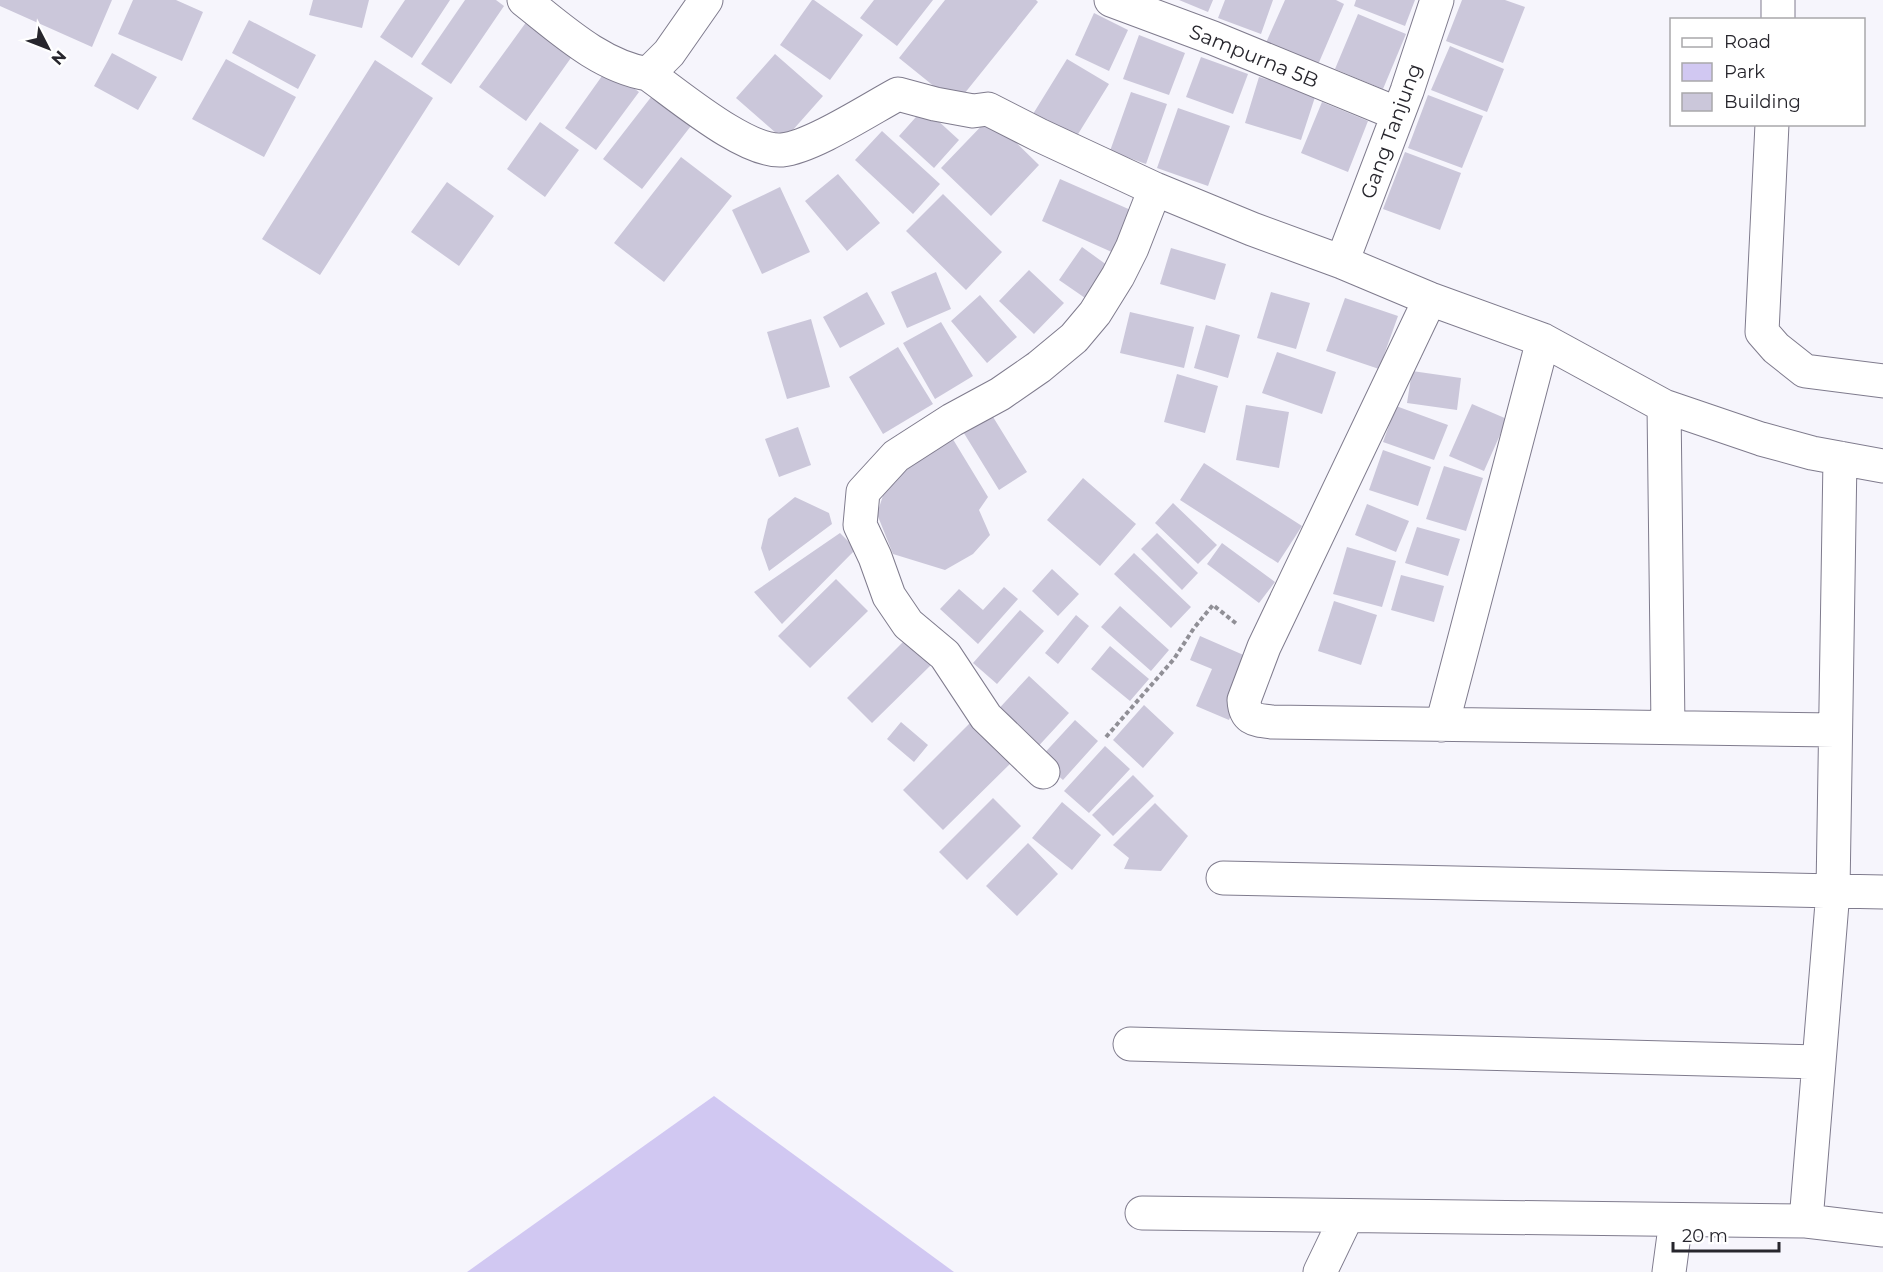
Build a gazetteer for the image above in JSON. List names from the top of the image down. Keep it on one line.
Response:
{"streets":{"street":["Sampurna 5B","Gang Tanjung"]},"crossings":[["Sampurna 5B","Gang Tanjung"]],"legend":["Road","Park","Building"],"scale_bar":"20 m","north":"bottom right"}
